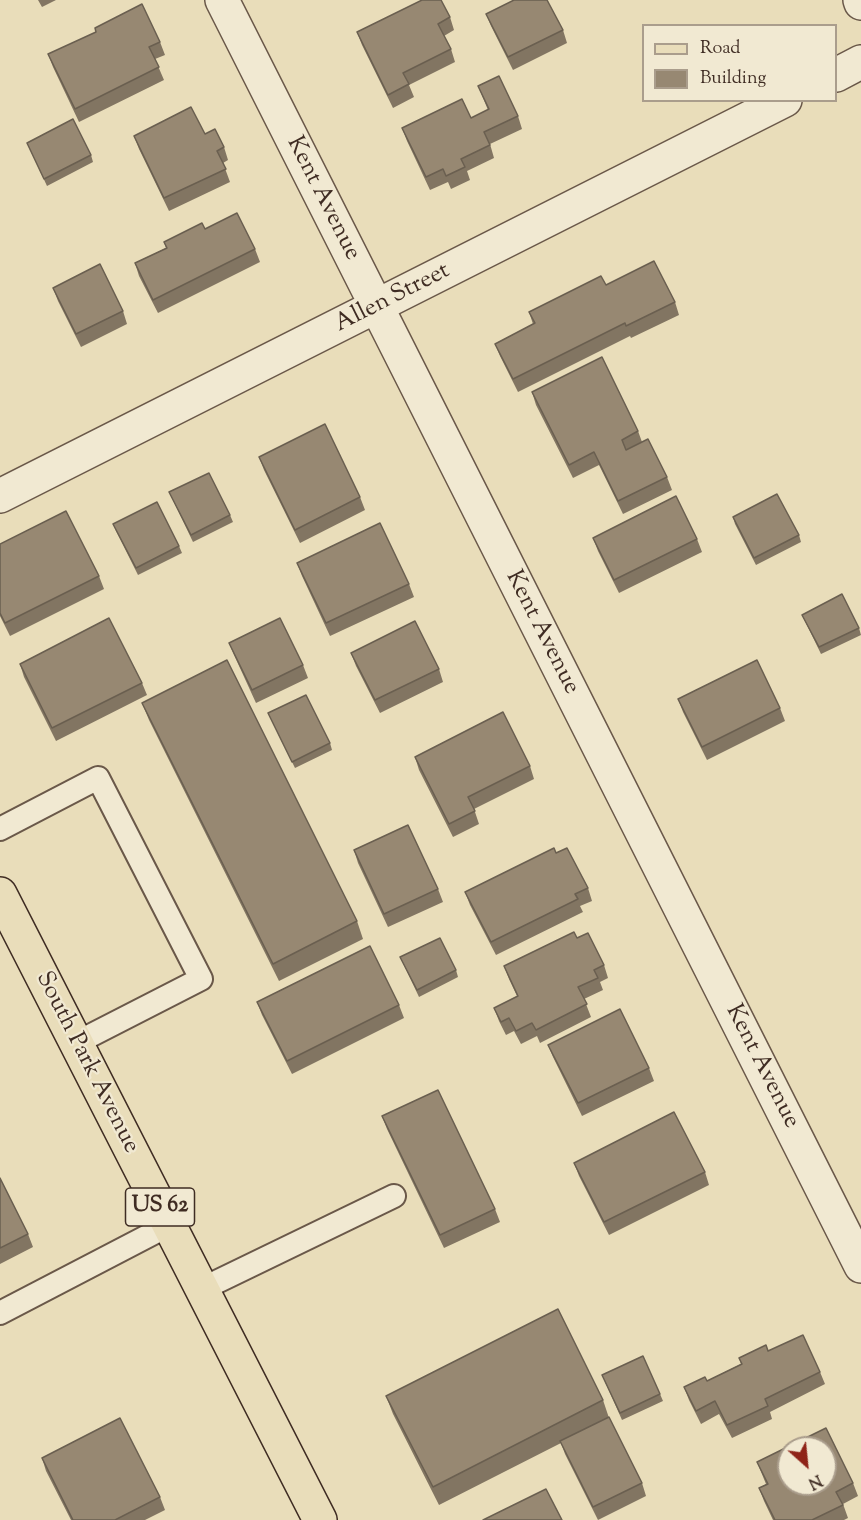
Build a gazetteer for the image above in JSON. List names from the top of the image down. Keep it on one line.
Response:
{"streets":{"main road":["South Park Avenue","US 62"],"street":["Kent Avenue","Allen Street"]},"crossings":[["Kent Avenue","Allen Street"]],"legend":["Road","Building"],"north":"bottom right"}
